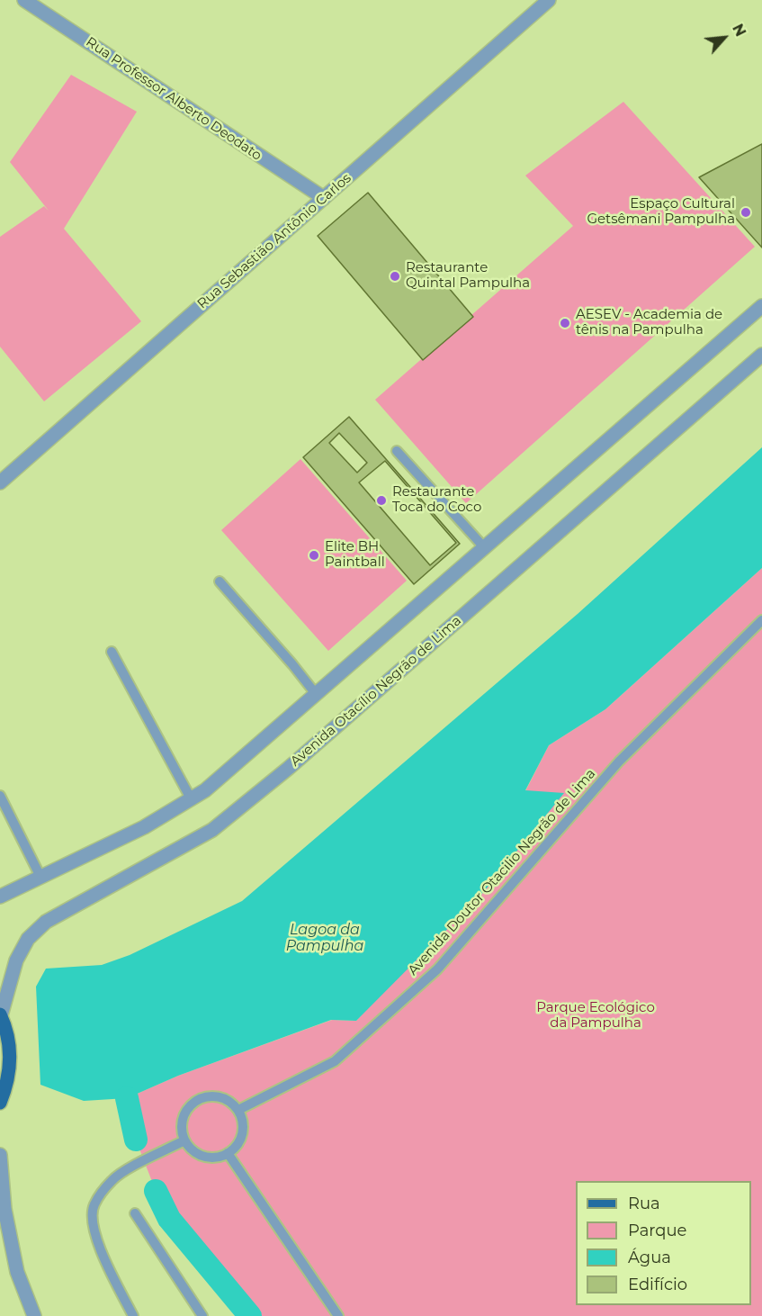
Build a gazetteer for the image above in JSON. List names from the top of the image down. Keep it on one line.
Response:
{"streets":{"street":["Rua Professor Alberto Deodato","Rua Sebastião Antônio Carlos","Avenida Otacílio Negrão de Lima"],"lane":["Avenida Doutor Otacilio Negrão de Lima"]},"crossings":[["Rua Professor Alberto Deodato","Rua Sebastião Antônio Carlos"]],"water":["Lagoa da Pampulha"],"parks":["Parque Ecológico da Pampulha"],"places":["Espaço Cultural Getsêmani Pampulha","Restaurante Quintal Pampulha","AESEV - Academia de tênis na Pampulha","Restaurante Toca do Coco","Elite BH Paintball"],"legend":["Rua","Parque","Água","Edifício"],"north":"top right"}
